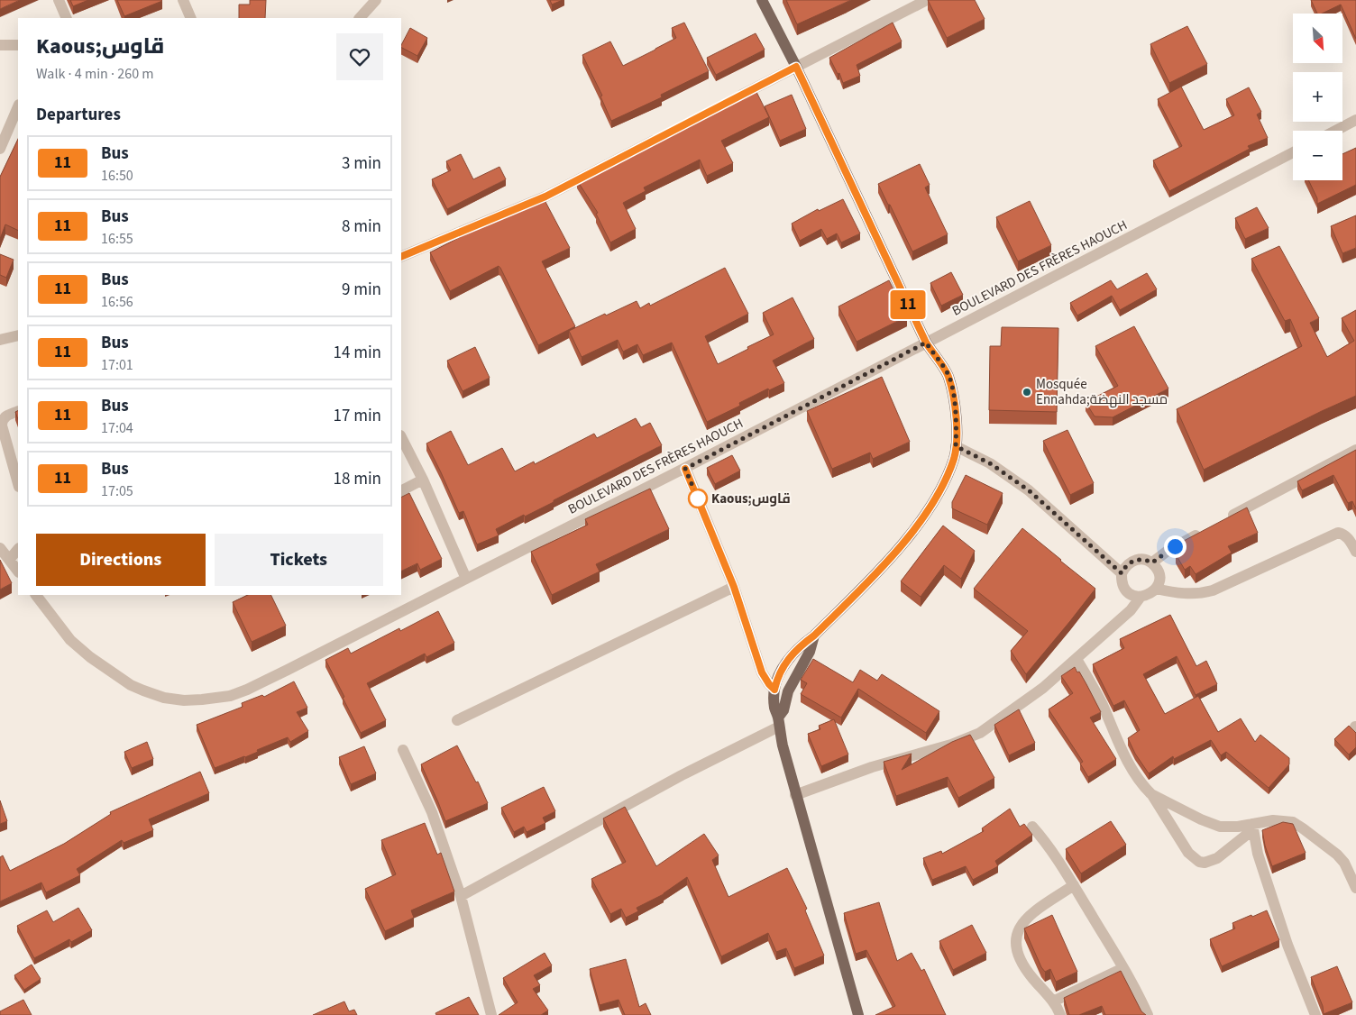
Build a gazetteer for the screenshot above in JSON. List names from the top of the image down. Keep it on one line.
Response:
{"streets":{"street":["BOULEVARD DES FRÈRES HAOUCH"]},"places":["Mosquée Ennahda;مسجد النهضة","Kaous;قاوس"],"lines":["bus line 11"],"north":"bottom right","page":{"on_map":"11","map_buttons":["+","−"],"heading":[["Kaous;قاوس","Walk · 4 min · 260 m"],"Departures"],"list":[{"mark":"11","name":"Bus","note":"16:50","value":"3 min"},{"mark":"11","name":"Bus","note":"16:55","value":"8 min"},{"mark":"11","name":"Bus","note":"16:56","value":"9 min"},{"mark":"11","name":"Bus","note":"17:01","value":"14 min"},{"mark":"11","name":"Bus","note":"17:04","value":"17 min"},{"mark":"11","name":"Bus","note":"17:05","value":"18 min"}],"buttons":["Directions","Tickets"]}}
